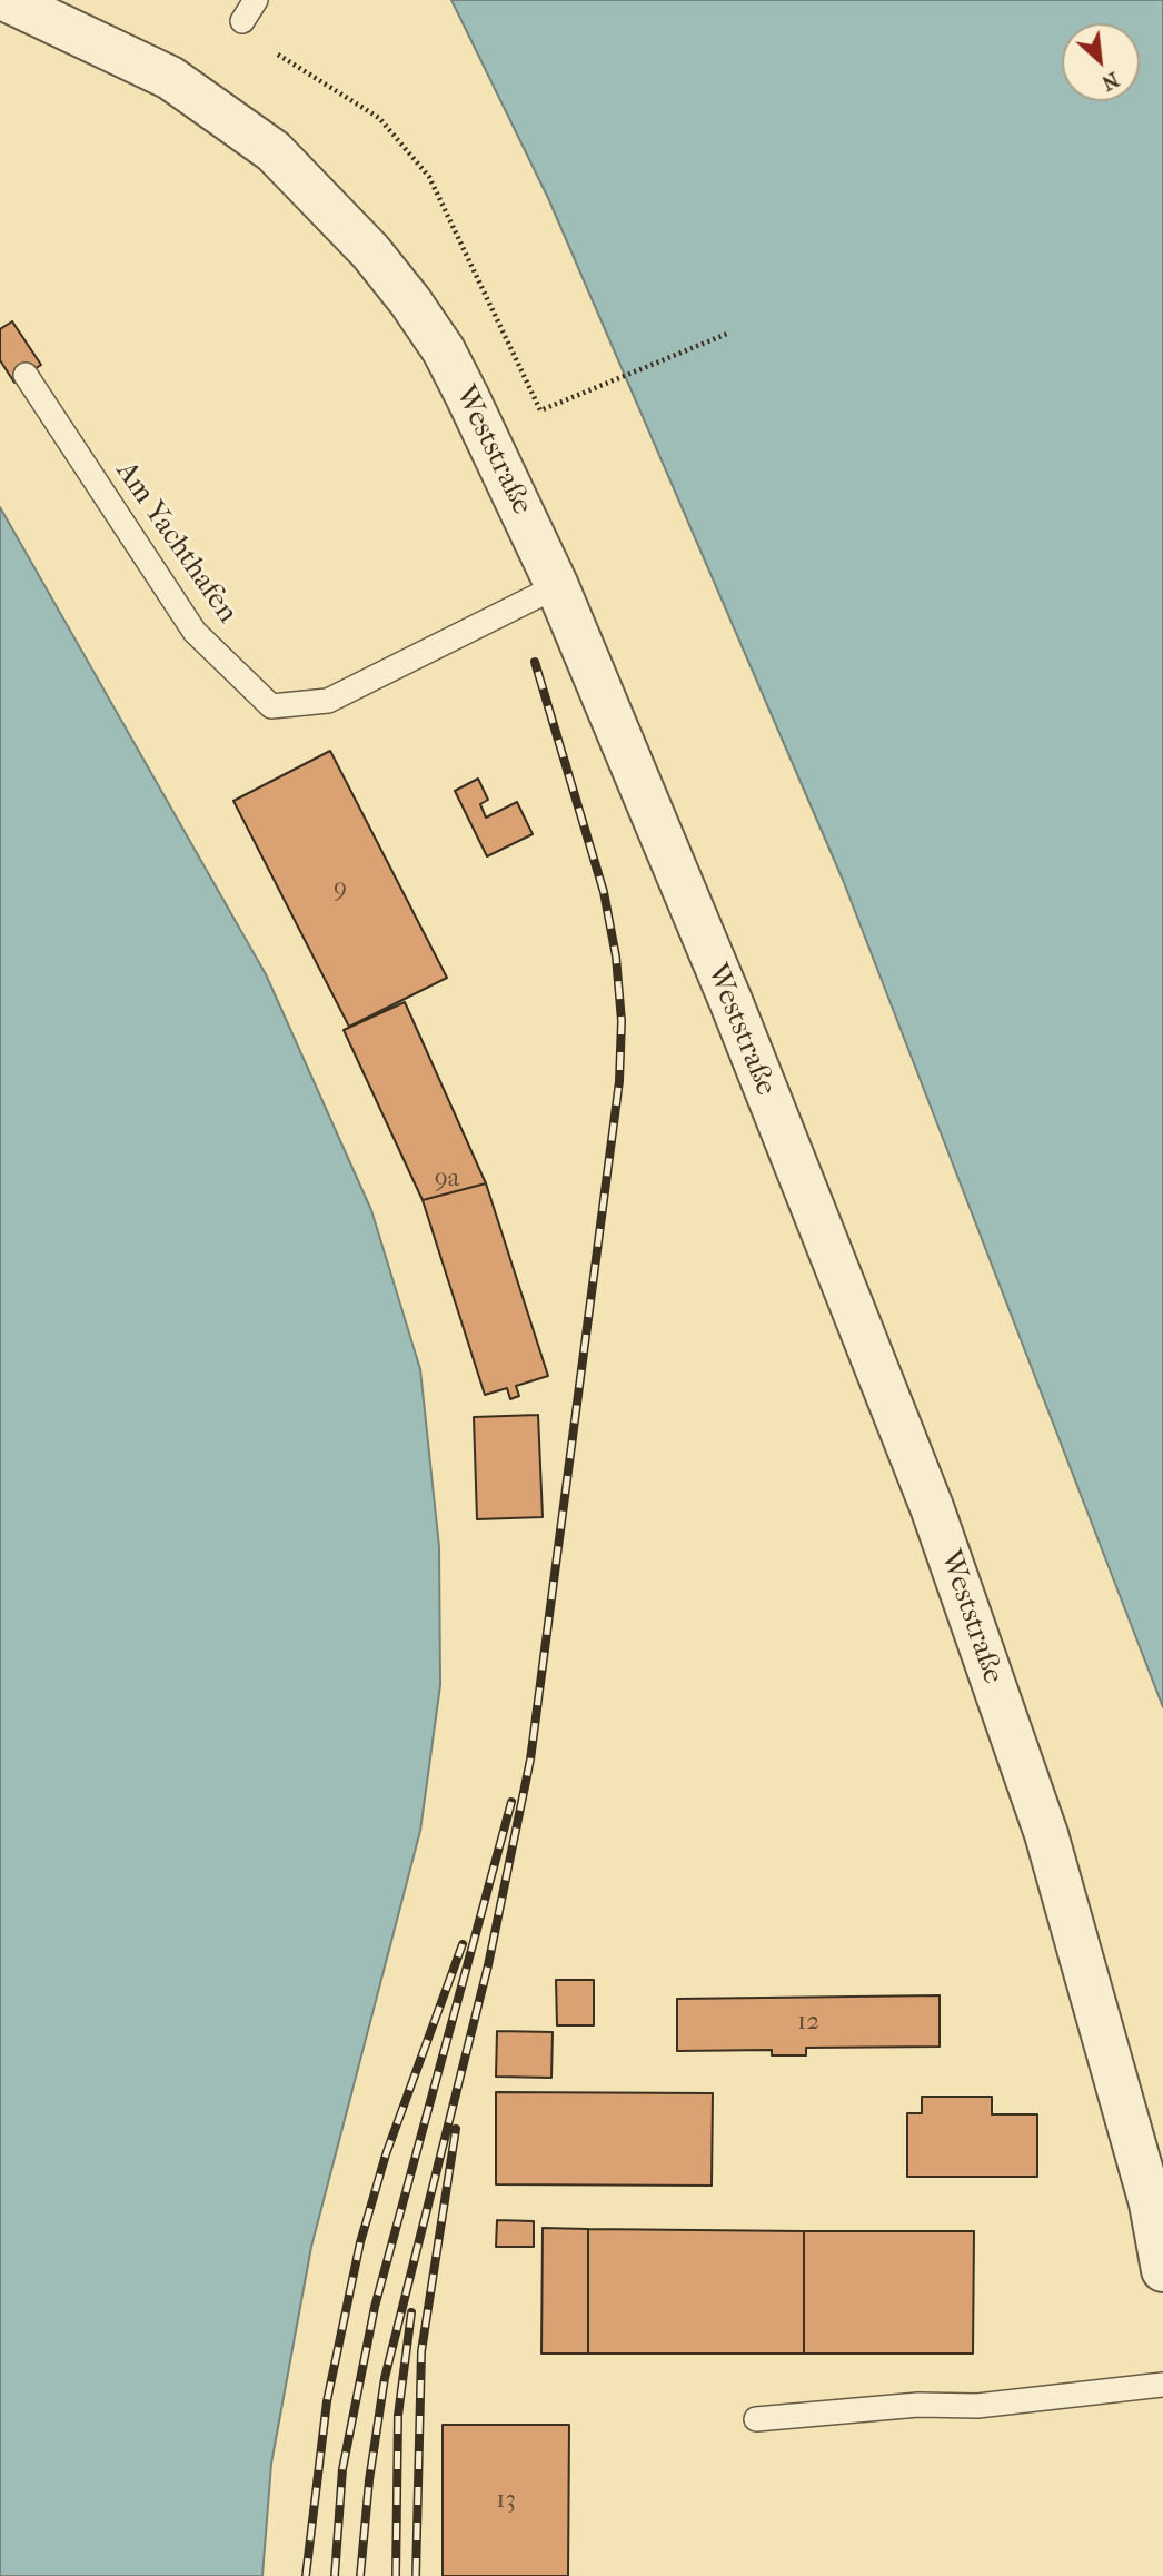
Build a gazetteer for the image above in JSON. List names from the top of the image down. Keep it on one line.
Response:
{"streets":{"street":["Weststraße"],"lane":["Am Yachthafen"]},"crossings":[["Weststraße","Am Yachthafen"]],"house_numbers":["9","9a","12","13"],"north":"bottom right"}
